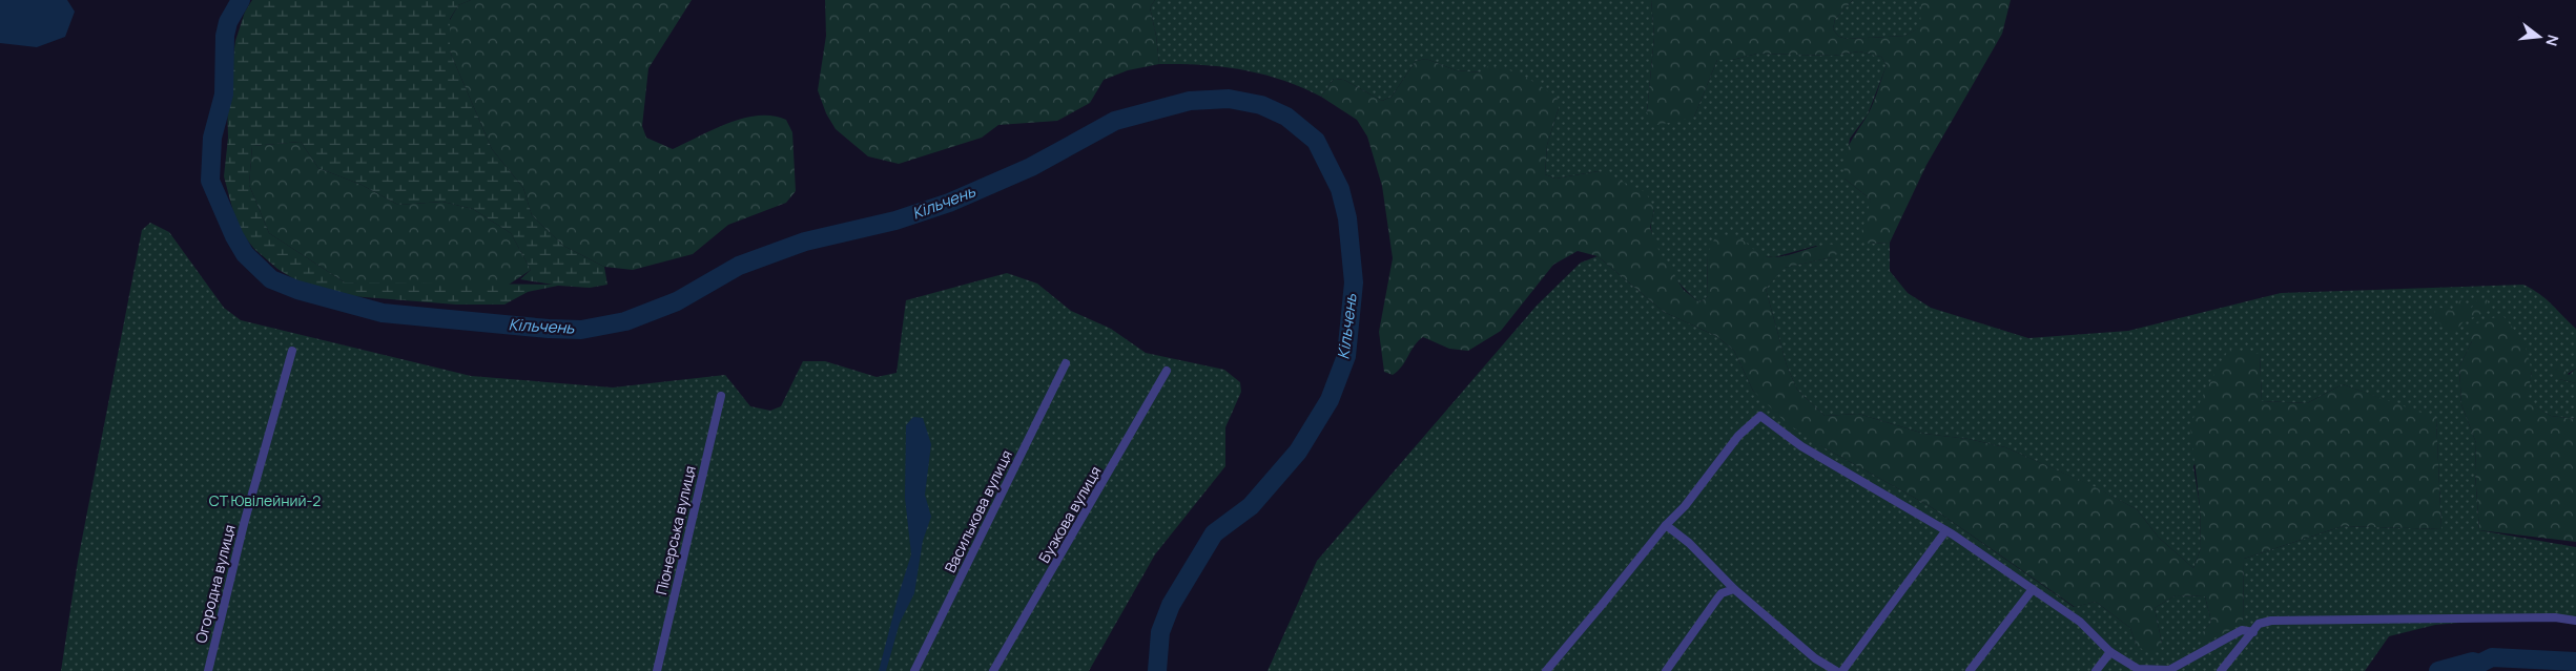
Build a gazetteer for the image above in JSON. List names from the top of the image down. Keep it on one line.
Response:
{"streets":{"street":["Василькова вулиця","Бузкова вулиця","Піонерська вулиця","Огородна вулиця"]},"water":["Кільчень"],"parks":["СT Ювілейний-2"],"north":"right"}
